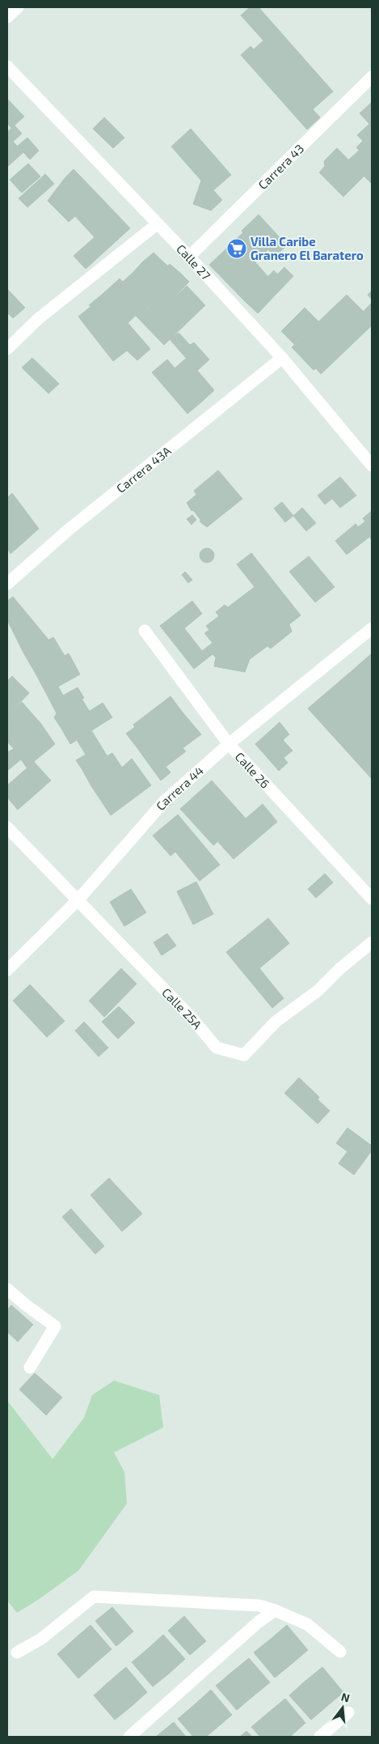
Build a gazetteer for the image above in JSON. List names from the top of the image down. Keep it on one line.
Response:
{"streets":{"street":["Carrera 43","Calle 27","Carrera 43A","Calle 26","Carrera 44","Calle 25A"]},"crossings":[["Carrera 43","Calle 27"],["Calle 27","Carrera 43A"],["Calle 26","Carrera 44"],["Carrera 44","Calle 25A"]],"places":{"supermarket":["Villa Caribe Granero El Baratero"]},"north":"top"}
